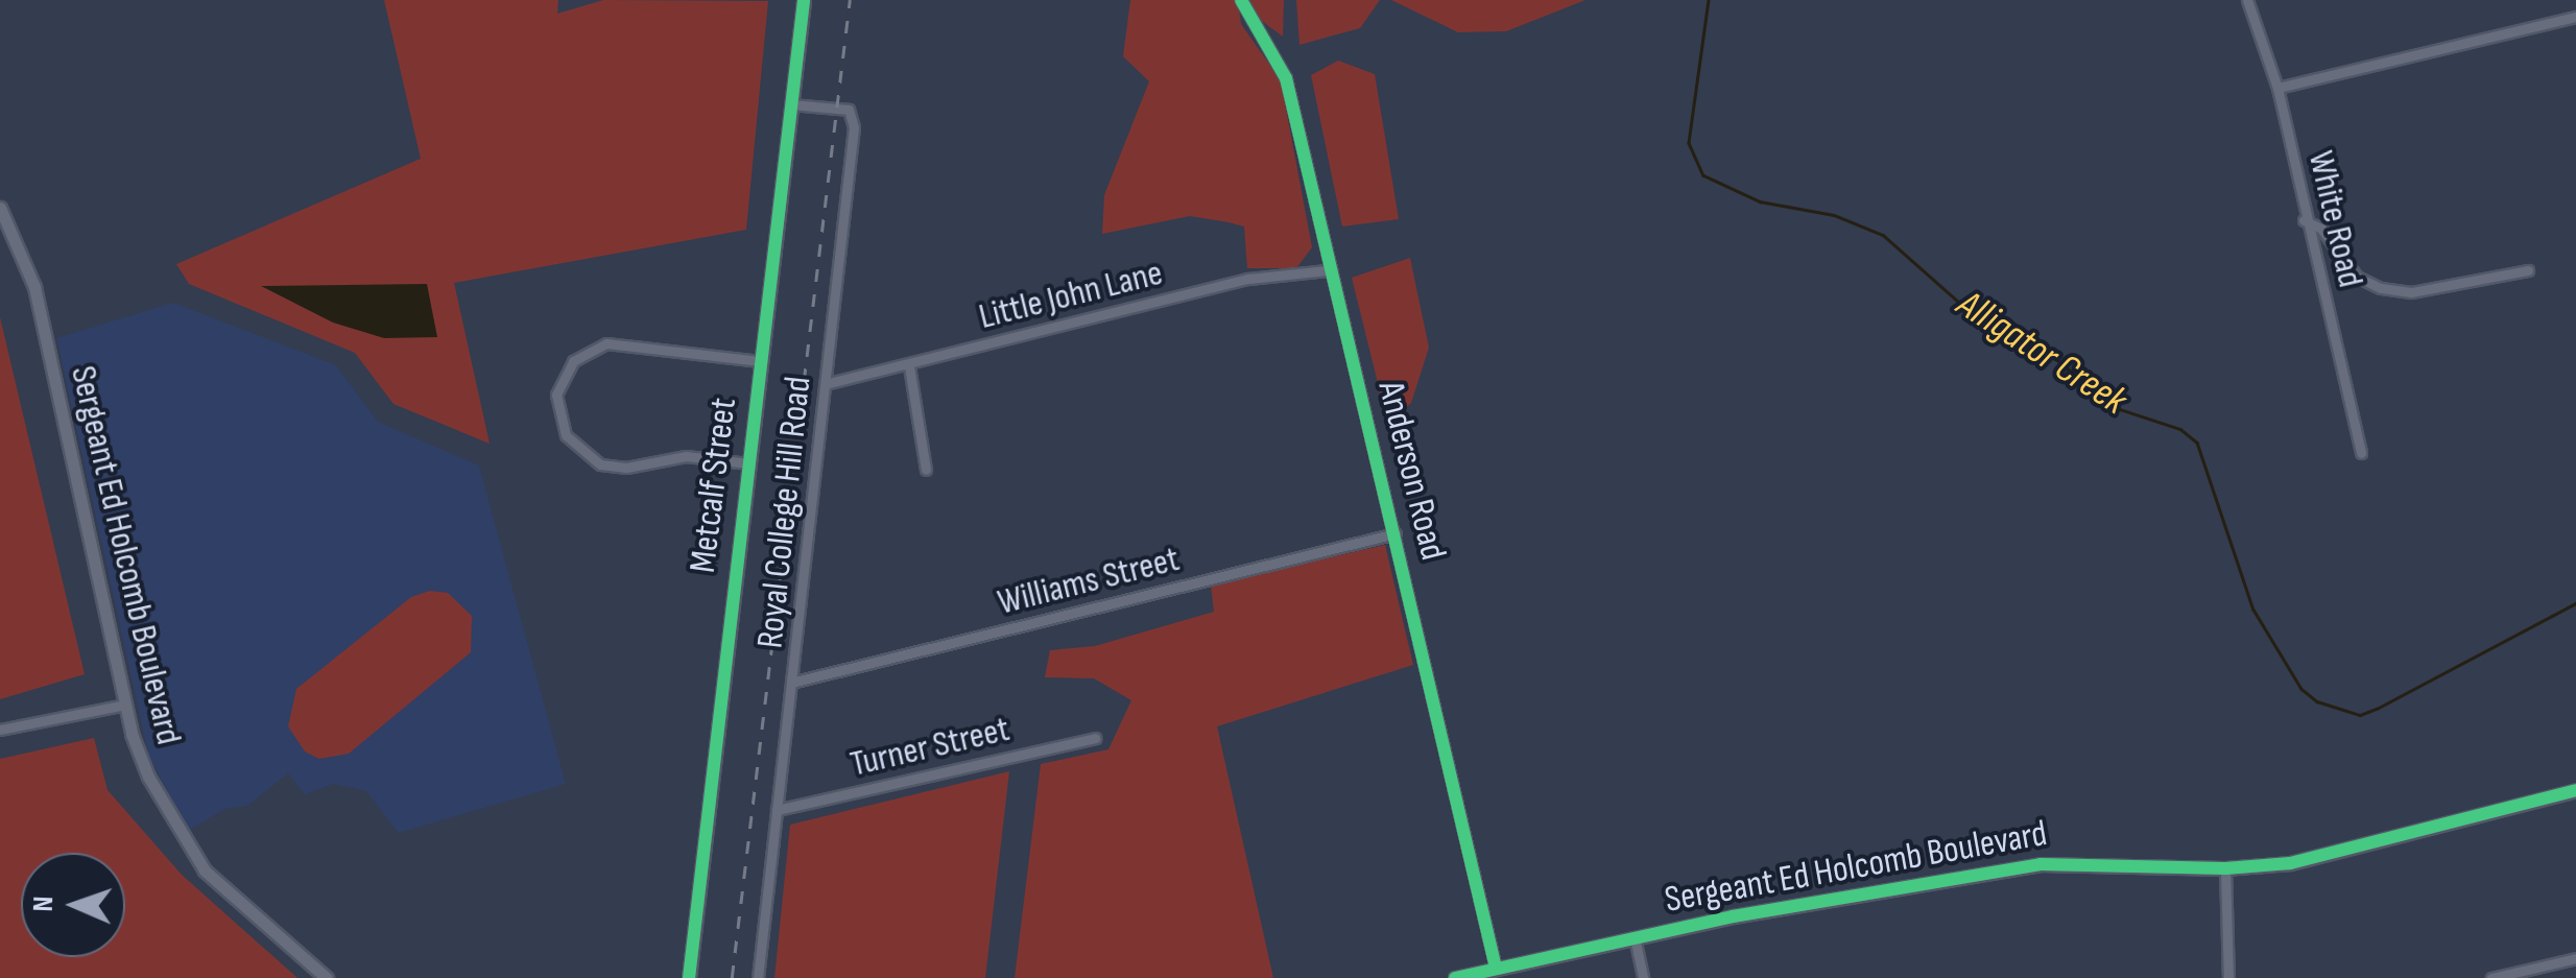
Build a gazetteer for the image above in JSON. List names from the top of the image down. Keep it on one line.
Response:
{"streets":{"street":["White Road","Little John Lane","Anderson Road","Metcalf Street","Royal College Hill Road","Sergeant Ed Holcomb Boulevard","Williams Street","Turner Street"]},"crossings":[["Little John Lane","Anderson Road"],["Little John Lane","Royal College Hill Road"],["Anderson Road","Sergeant Ed Holcomb Boulevard"],["Anderson Road","Williams Street"],["Metcalf Street","Royal College Hill Road"],["Royal College Hill Road","Williams Street"],["Royal College Hill Road","Turner Street"]],"water":["Alligator Creek"],"north":"left"}
